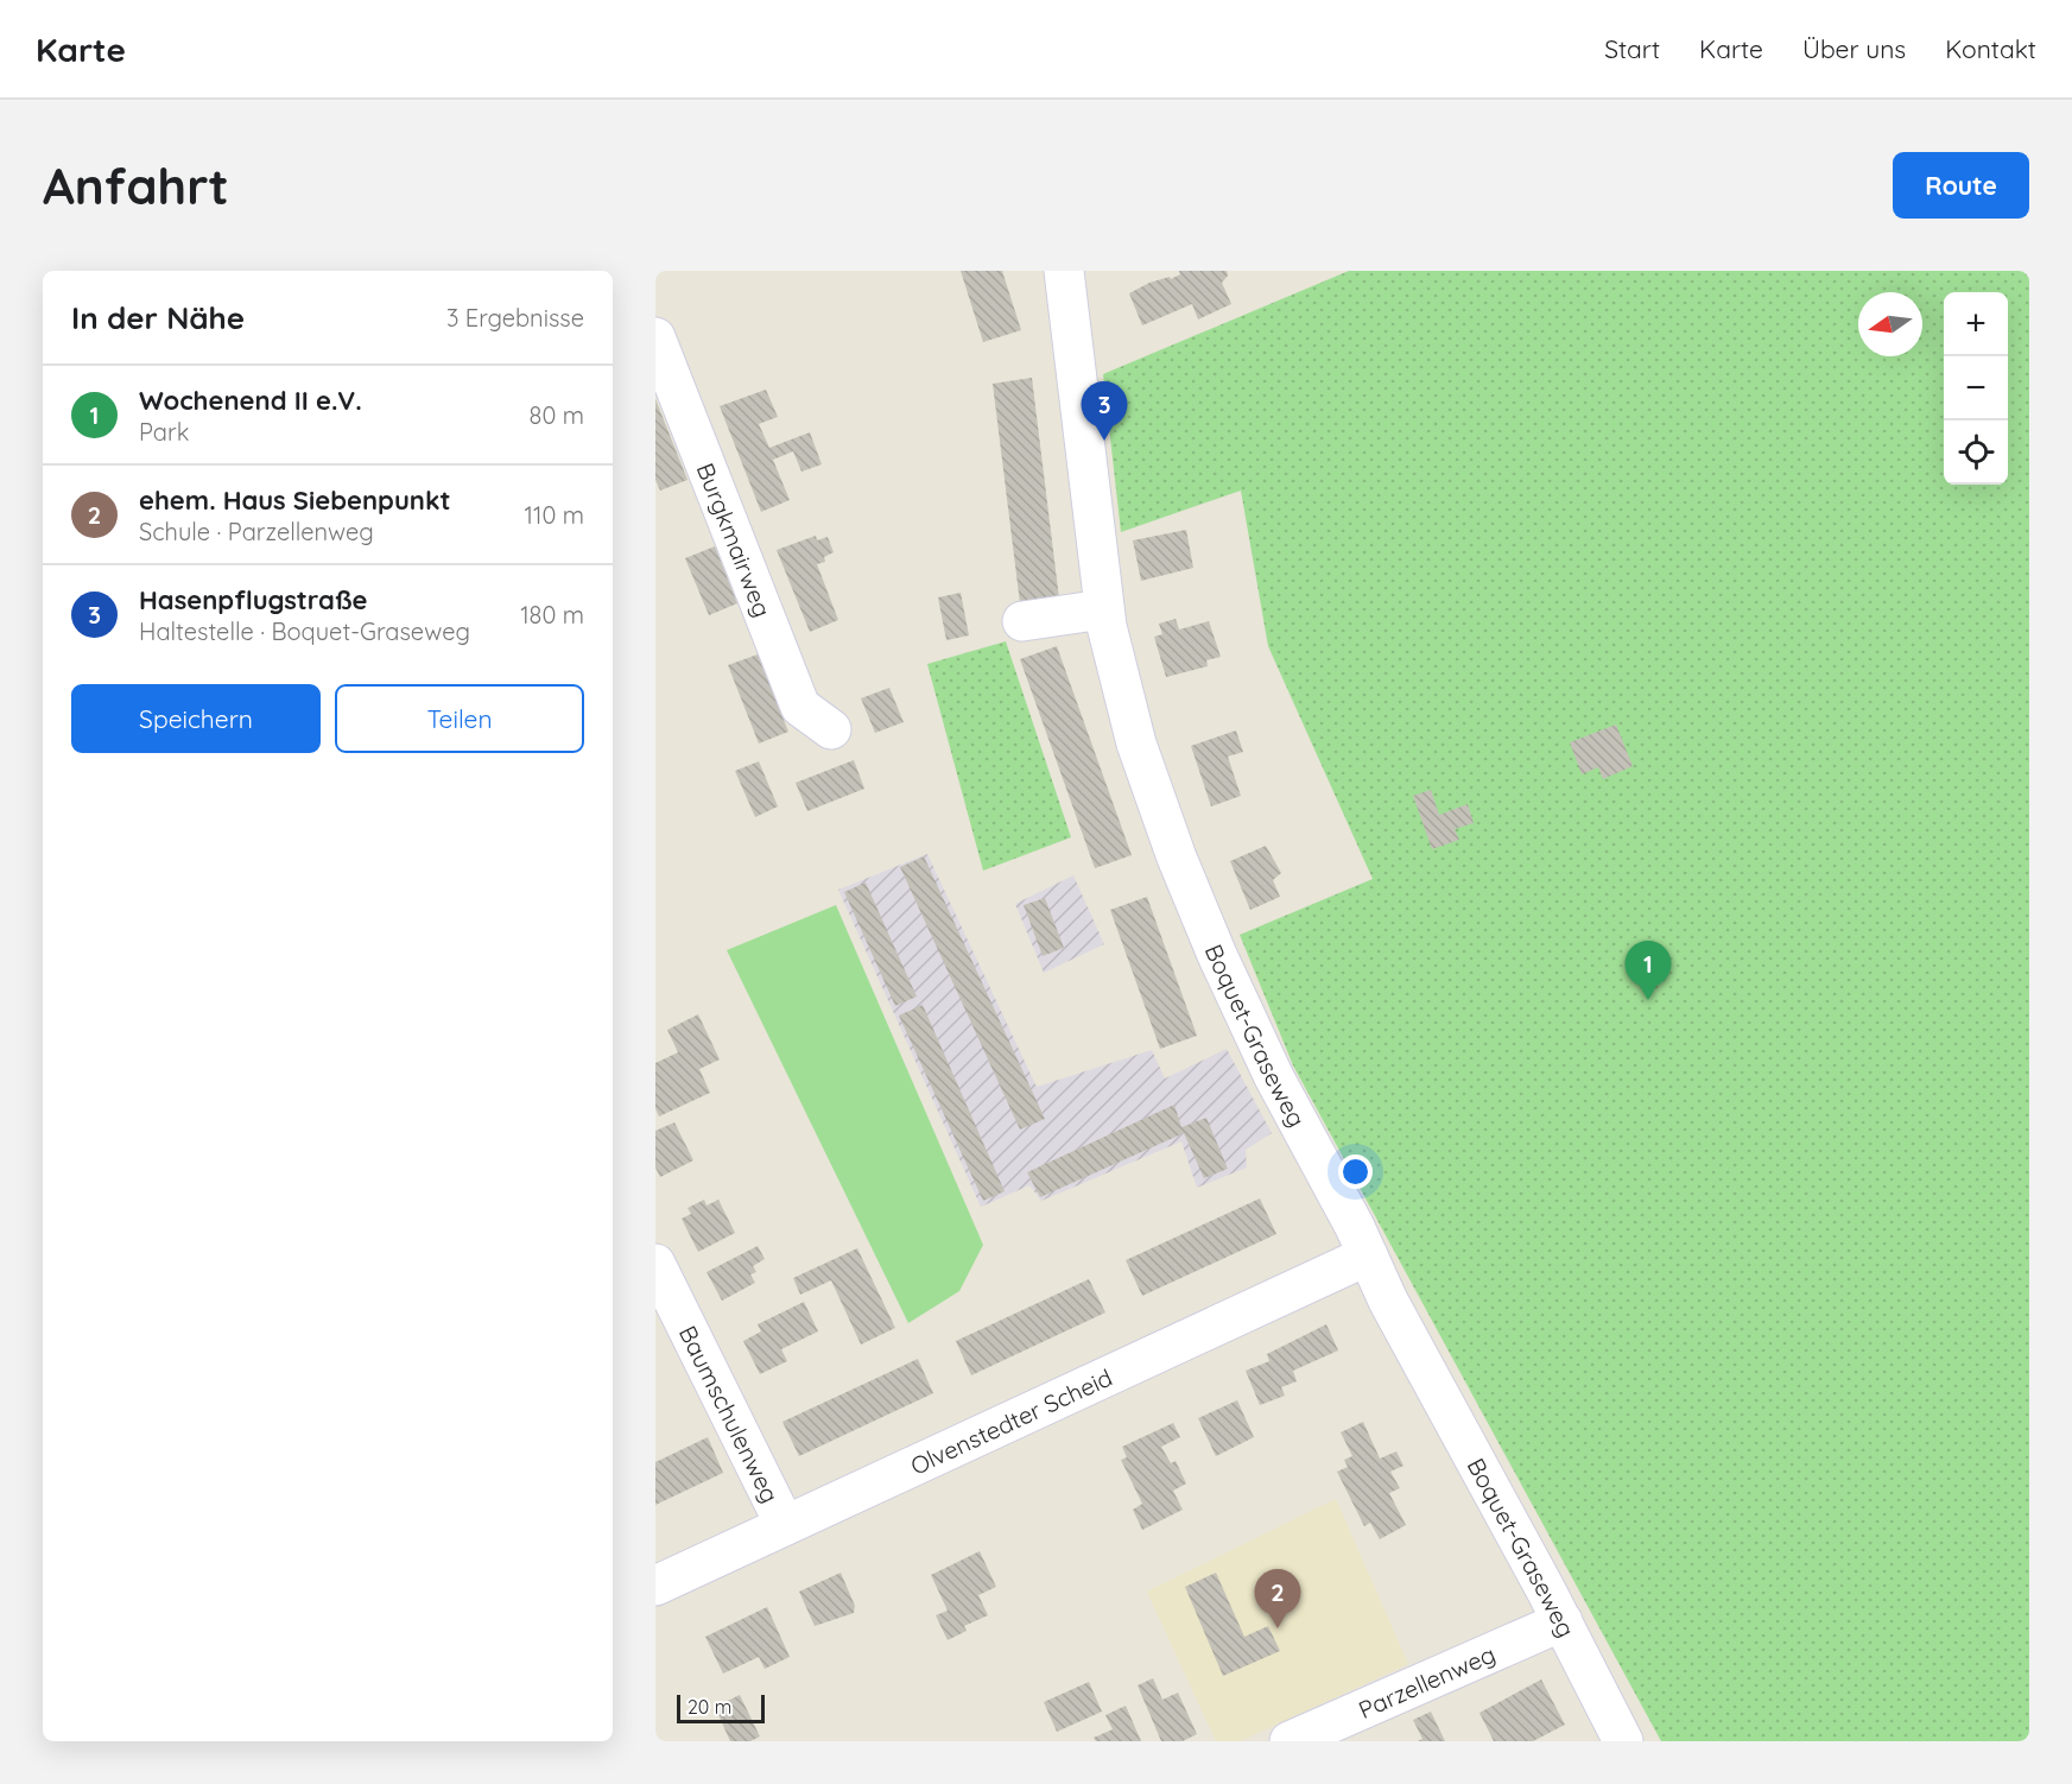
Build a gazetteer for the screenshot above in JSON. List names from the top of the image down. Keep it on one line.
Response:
{"streets":{"street":["Burgkmairweg","Boquet-Graseweg","Baumschulenweg","Olvenstedter Scheid","Parzellenweg"]},"crossings":[["Boquet-Graseweg","Olvenstedter Scheid"],["Boquet-Graseweg","Parzellenweg"],["Baumschulenweg","Olvenstedter Scheid"]],"scale_bar":"20 m","north":"left","page":{"header":"Karte","nav":["Start","Karte","Über uns","Kontakt"],"buttons":["Route",["Speichern","Teilen"]],"title":"Anfahrt","heading":["In der Nähe","3 Ergebnisse"],"map_buttons":["+","−"],"list":[{"mark":"1","name":"Wochenend II e.V.","note":"Park","value":"80 m"},{"mark":"2","name":"ehem. Haus Siebenpunkt","note":"Schule · Parzellenweg","value":"110 m"},{"mark":"3","name":"Hasenpflugstraße","note":"Haltestelle · Boquet-Graseweg","value":"180 m"}],"pins":["3","1","2"],"scale":"20 m"}}
